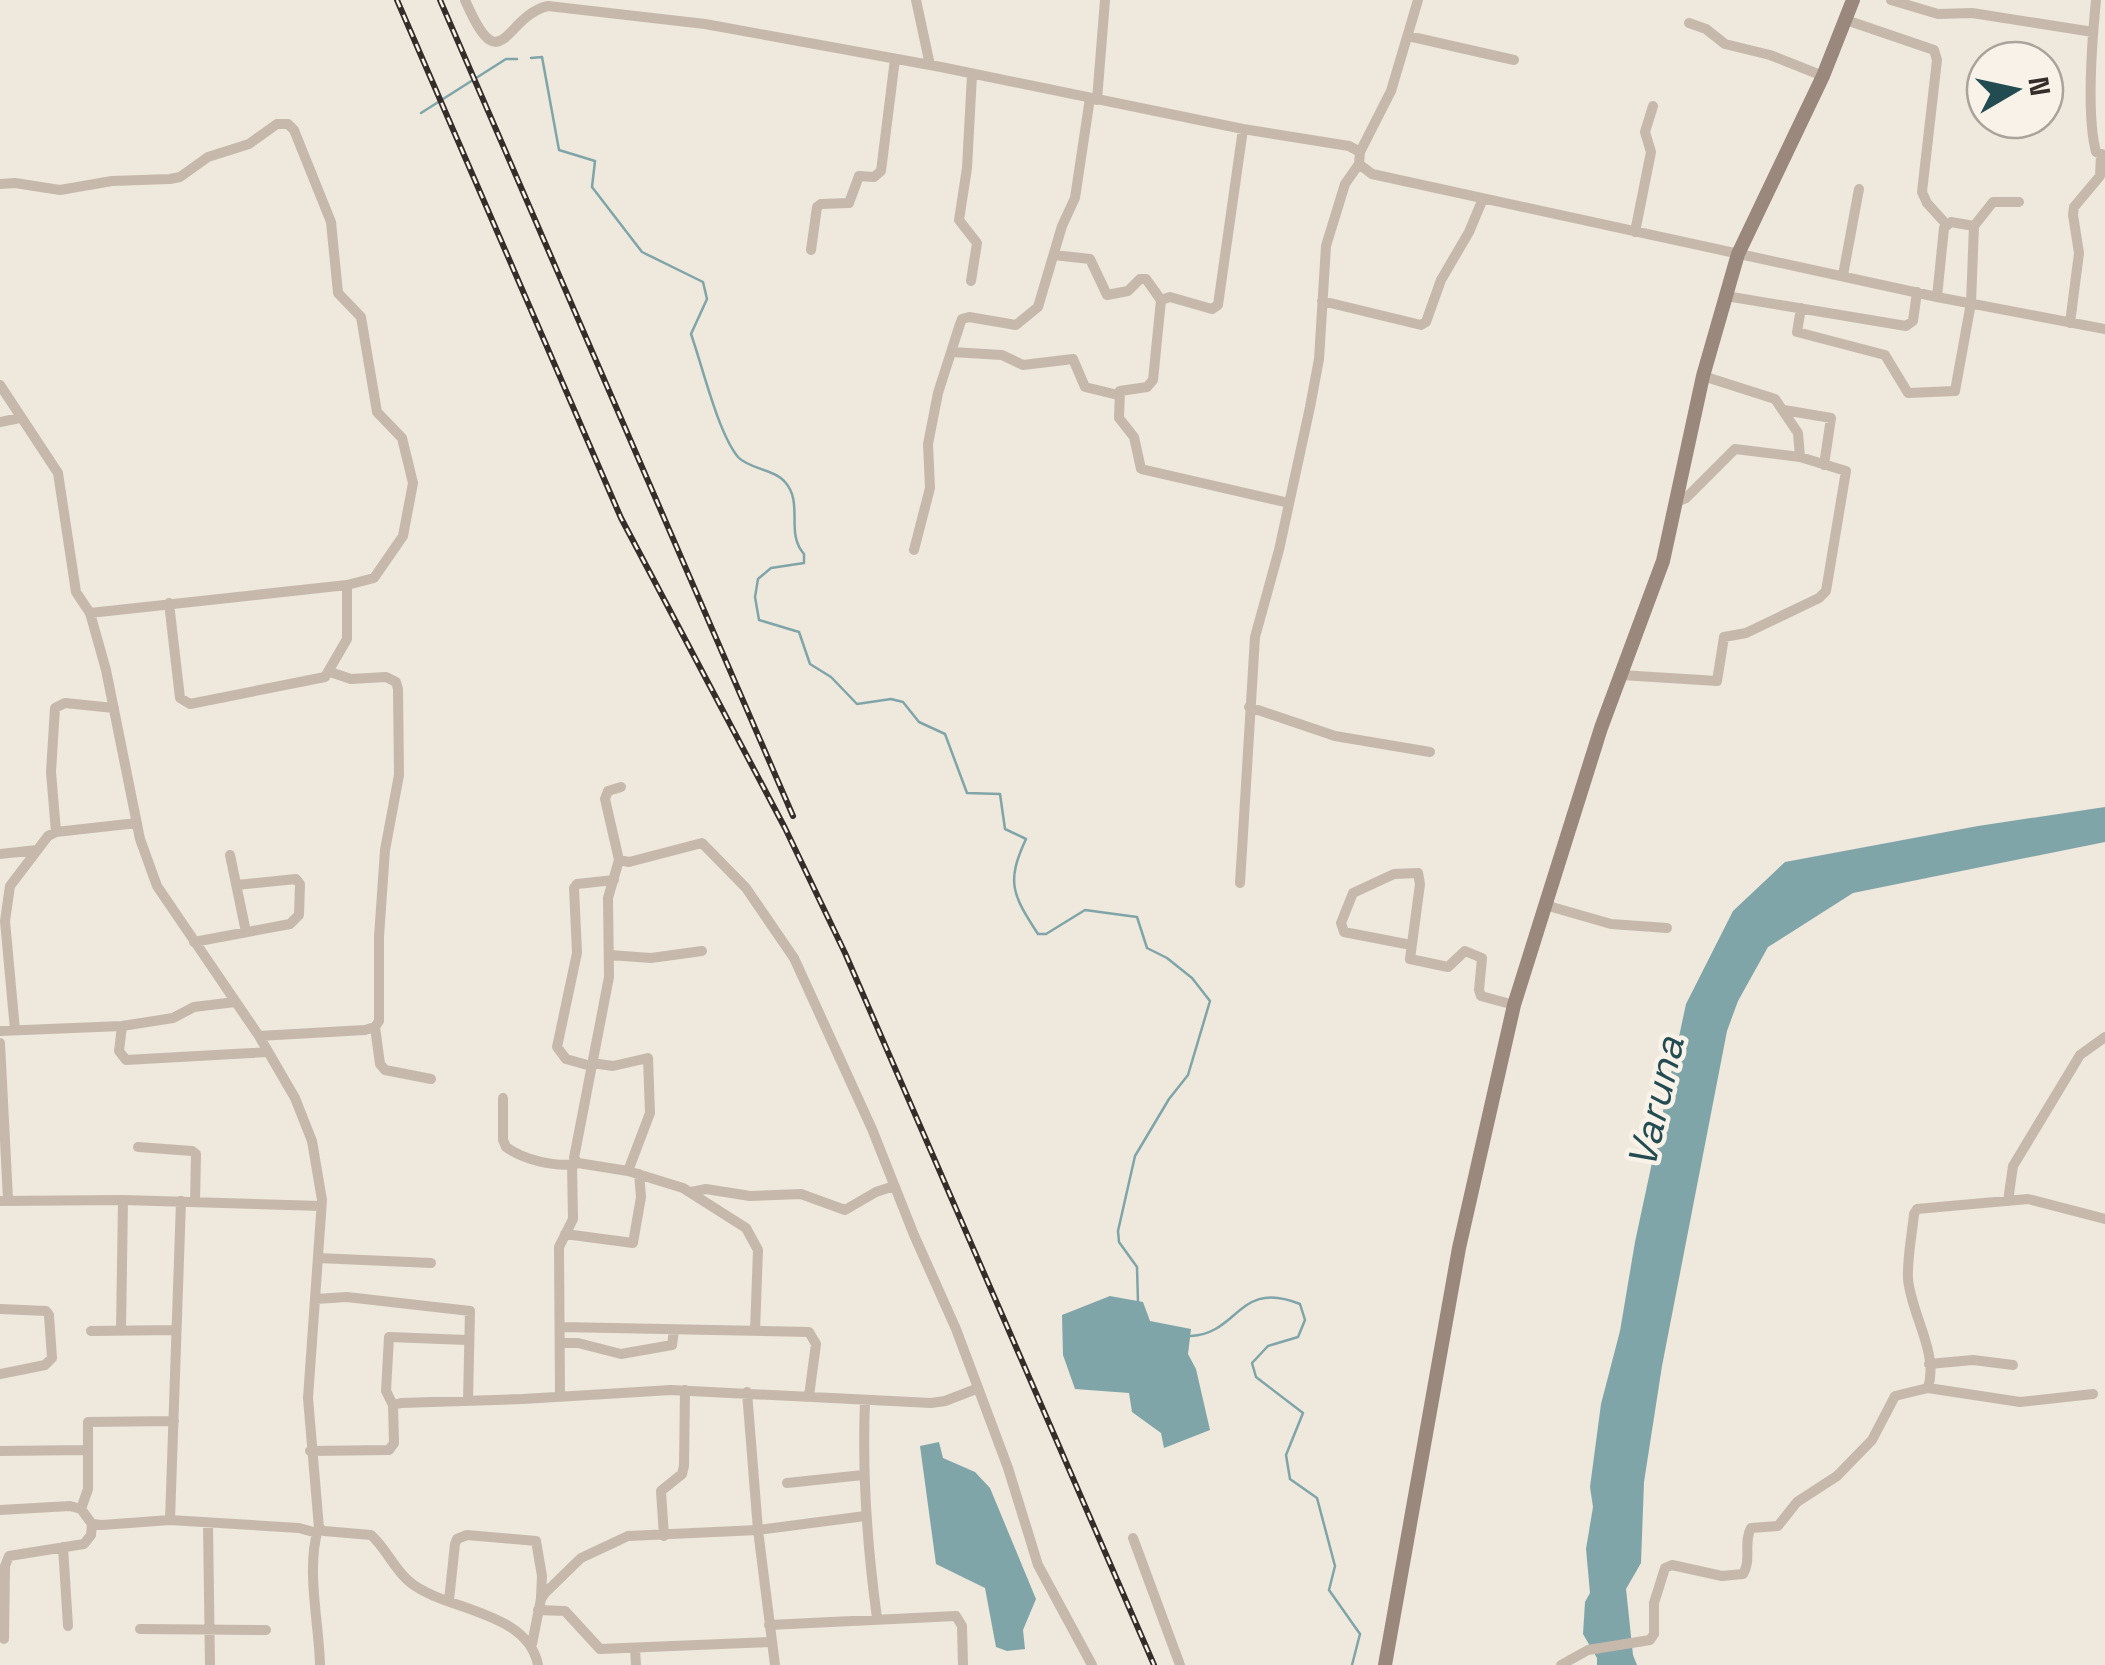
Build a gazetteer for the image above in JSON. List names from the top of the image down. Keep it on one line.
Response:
{"water":["Varuna"],"north":"right"}
